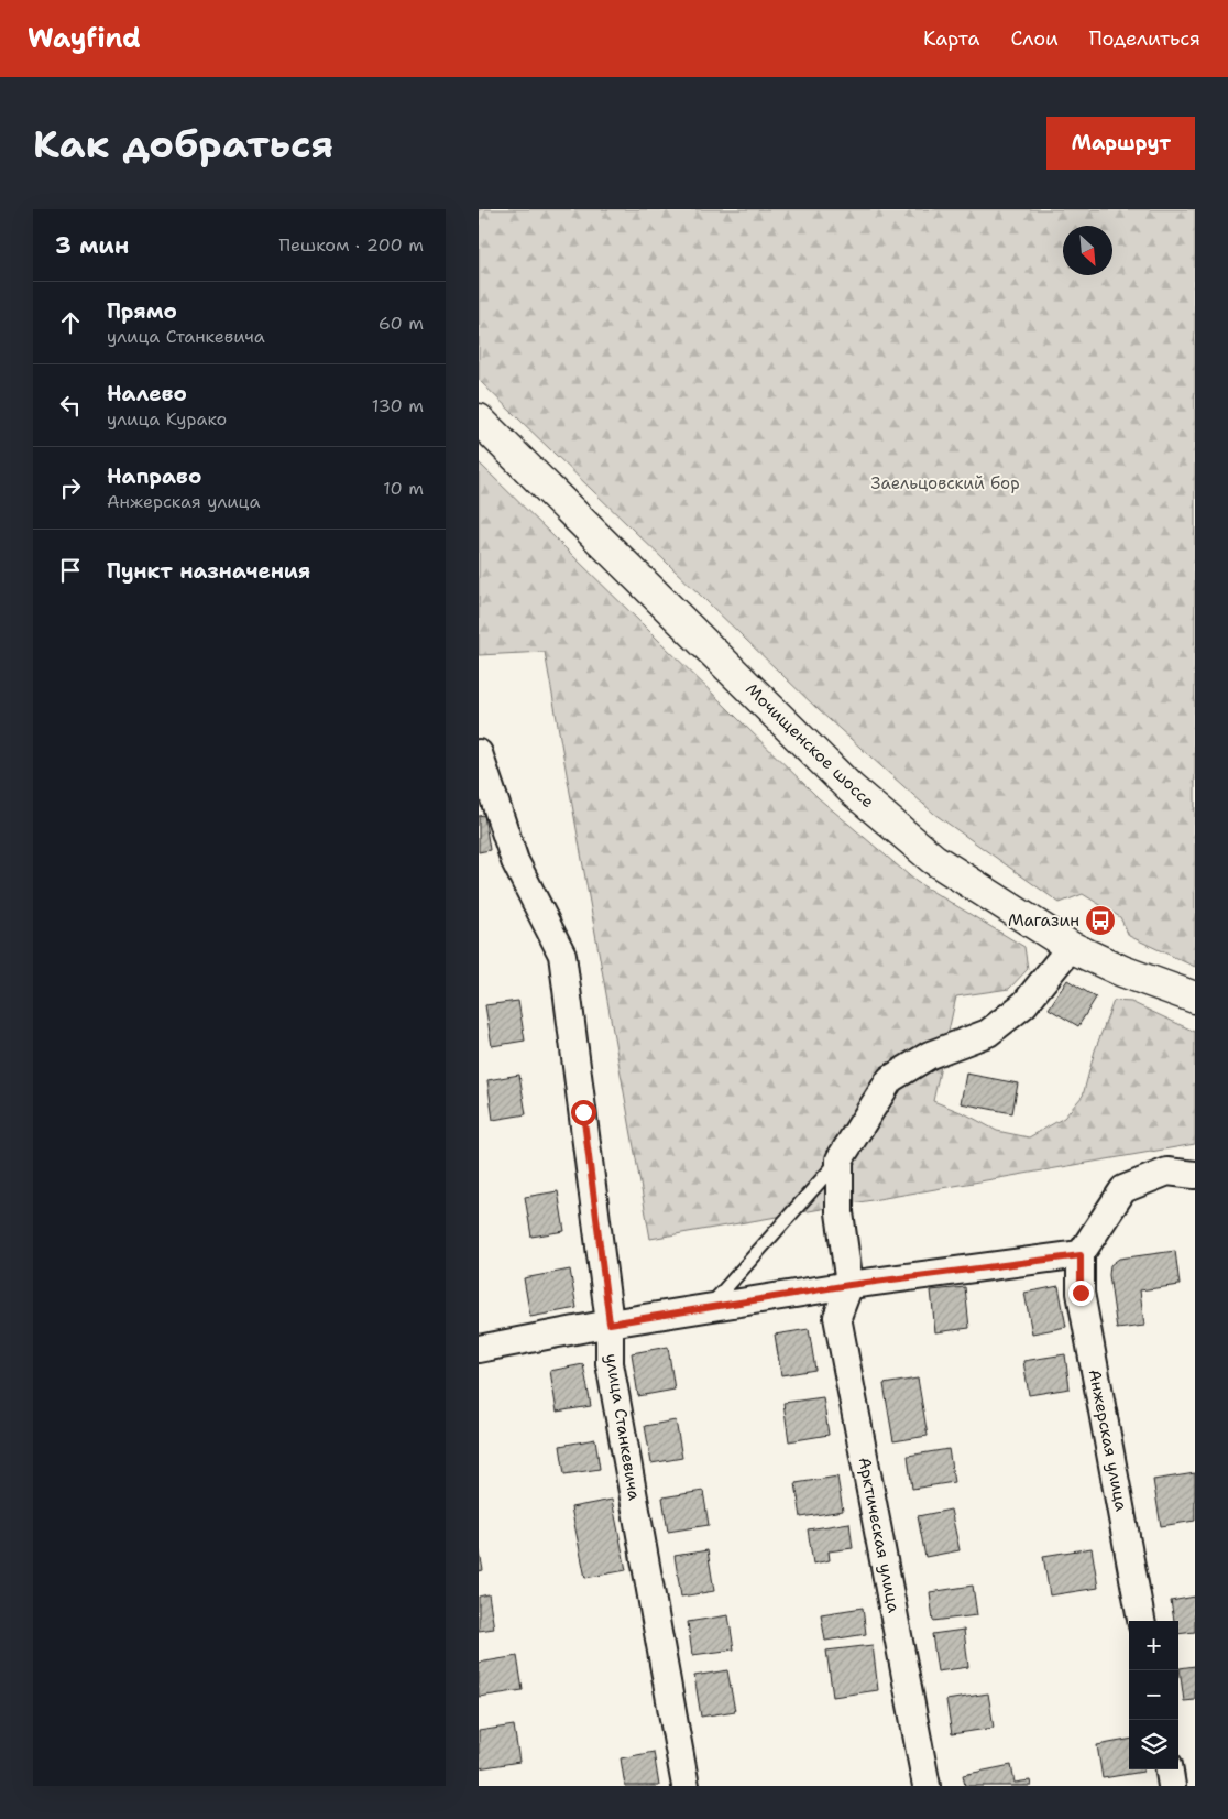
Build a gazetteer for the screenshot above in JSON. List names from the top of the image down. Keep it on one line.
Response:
{"streets":{"street":["Мочищенское шоссе","улица Станкевича","Анжерская улица","Арктическая улица"]},"parks":["Заельцовский бор"],"places":{"bus stop":["Магазин"]},"north":"bottom right","page":{"header":"Wayfind","nav":["Карта","Слои","Поделиться"],"buttons":"Маршрут","title":"Как добраться","heading":["3 мин","Пешком · 200 m"],"list":[["Прямо","улица Станкевича","60 m"],["Налево","улица Курако","130 m"],["Направо","Анжерская улица","10 m"],"Пункт назначения"],"map_buttons":["+","−"]}}
